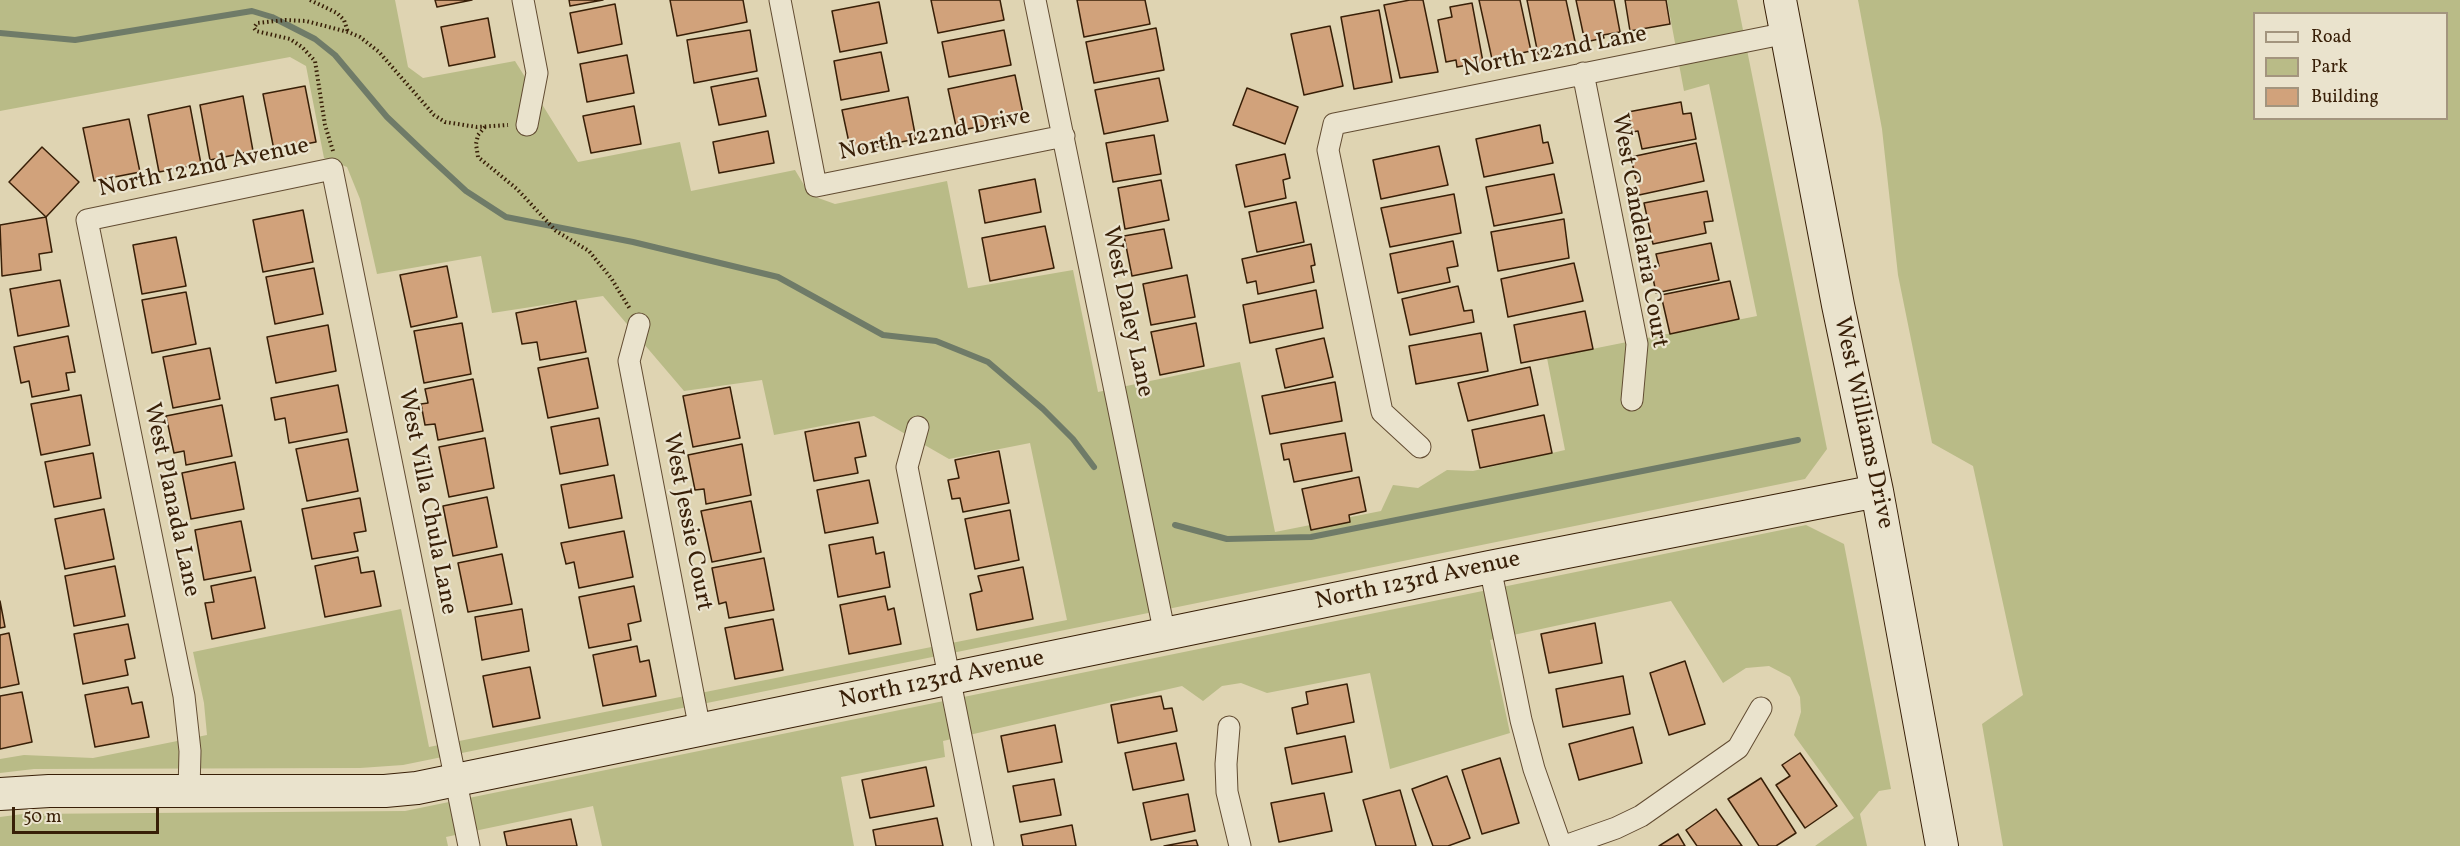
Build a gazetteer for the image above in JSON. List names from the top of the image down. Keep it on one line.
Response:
{"streets":{"street":["North 122nd Lane","North 122nd Drive","North 122nd Avenue","West Candelaria Court","West Daley Lane","West Williams Drive","West Planada Lane","West Villa Chula Lane","West Jessie Court","North 123rd Avenue"]},"crossings":[["North 122nd Lane","West Candelaria Court"],["North 122nd Lane","West Williams Drive"],["North 122nd Drive","West Daley Lane"],["North 122nd Avenue","West Planada Lane"],["North 122nd Avenue","West Villa Chula Lane"],["West Daley Lane","North 123rd Avenue"],["West Williams Drive","North 123rd Avenue"],["West Planada Lane","North 123rd Avenue"],["West Villa Chula Lane","North 123rd Avenue"],["West Jessie Court","North 123rd Avenue"]],"legend":["Road","Park","Building"],"scale_bar":"50 m"}
